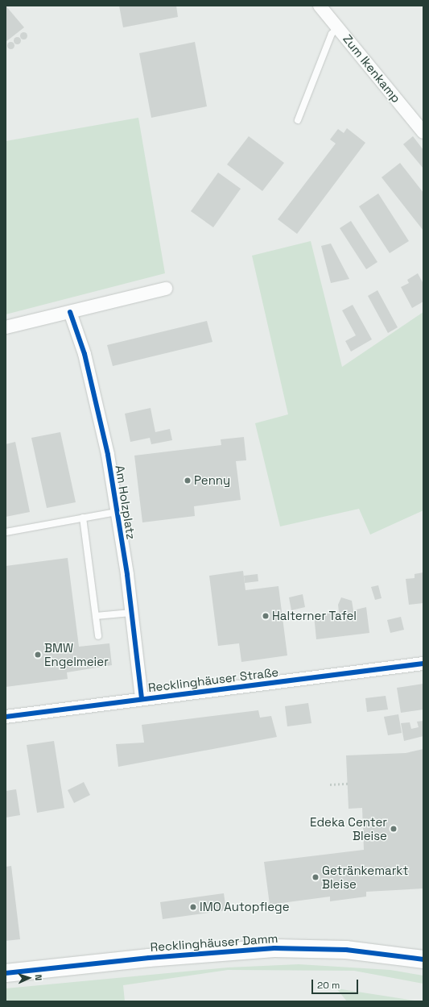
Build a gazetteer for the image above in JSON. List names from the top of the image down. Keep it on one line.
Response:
{"streets":{"main road":["Recklinghäuser Damm"],"street":["Zum Ikenkamp","Am Holzplatz","Recklinghäuser Straße"]},"crossings":[["Am Holzplatz","Recklinghäuser Straße"]],"places":["Penny","Halterner Tafel","BMW Engelmeier","Edeka Center Bleise","Getränkemarkt Bleise","IMO Autopflege"],"scale_bar":"20 m","north":"right"}
